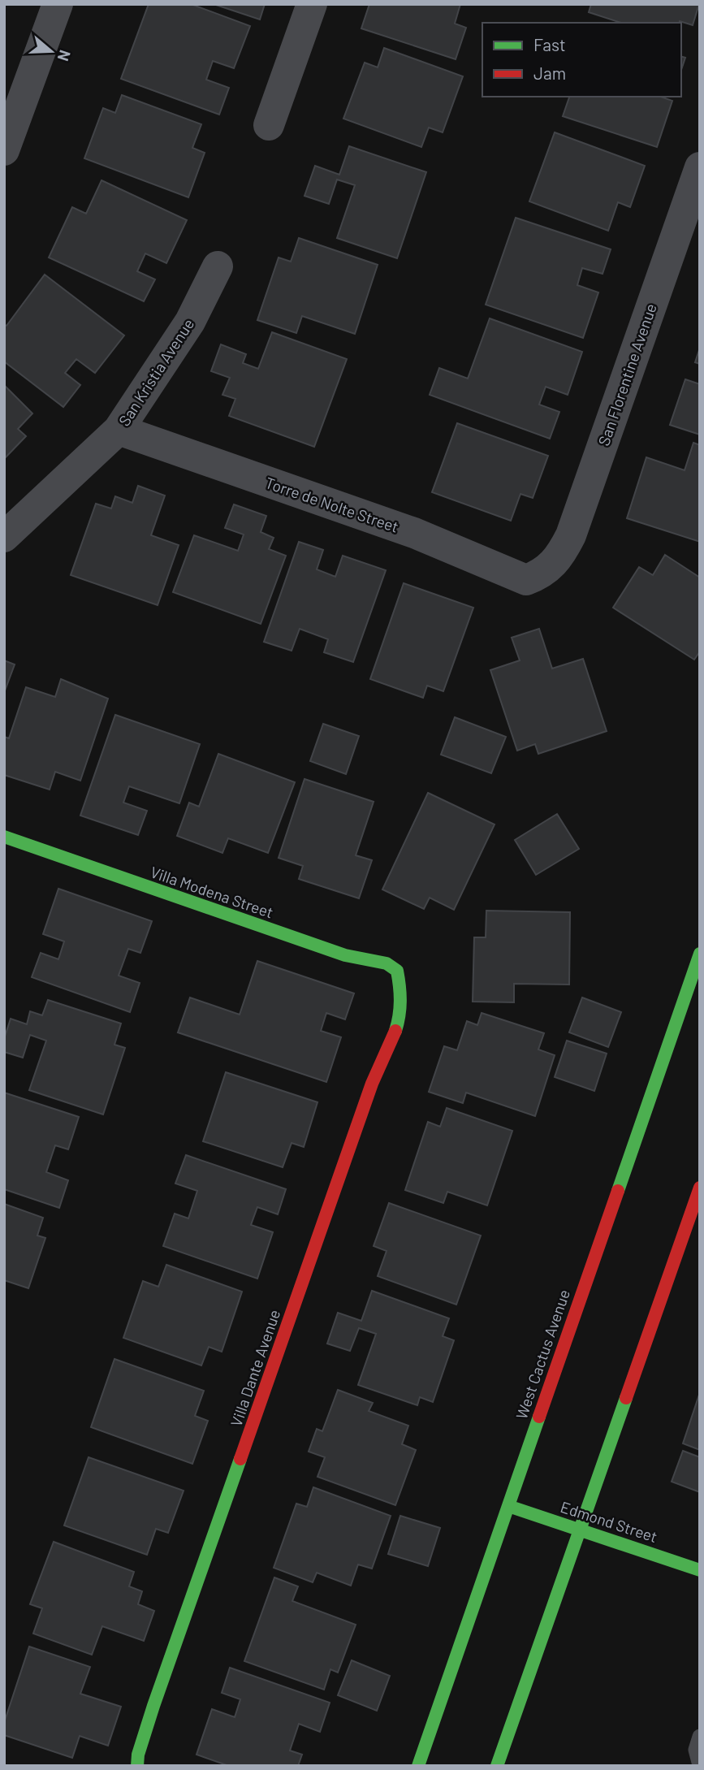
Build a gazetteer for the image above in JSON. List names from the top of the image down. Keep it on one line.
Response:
{"streets":{"main road":["Villa Modena Street","West Cactus Avenue","Villa Dante Avenue","Edmond Street"],"street":["San Kristia Avenue","San Florentine Avenue","Torre de Nolte Street"]},"crossings":[["San Kristia Avenue","Torre de Nolte Street"],["San Florentine Avenue","Torre de Nolte Street"],["Villa Modena Street","Villa Dante Avenue"],["West Cactus Avenue","Edmond Street"]],"legend":["Fast","Jam"],"north":"right"}
